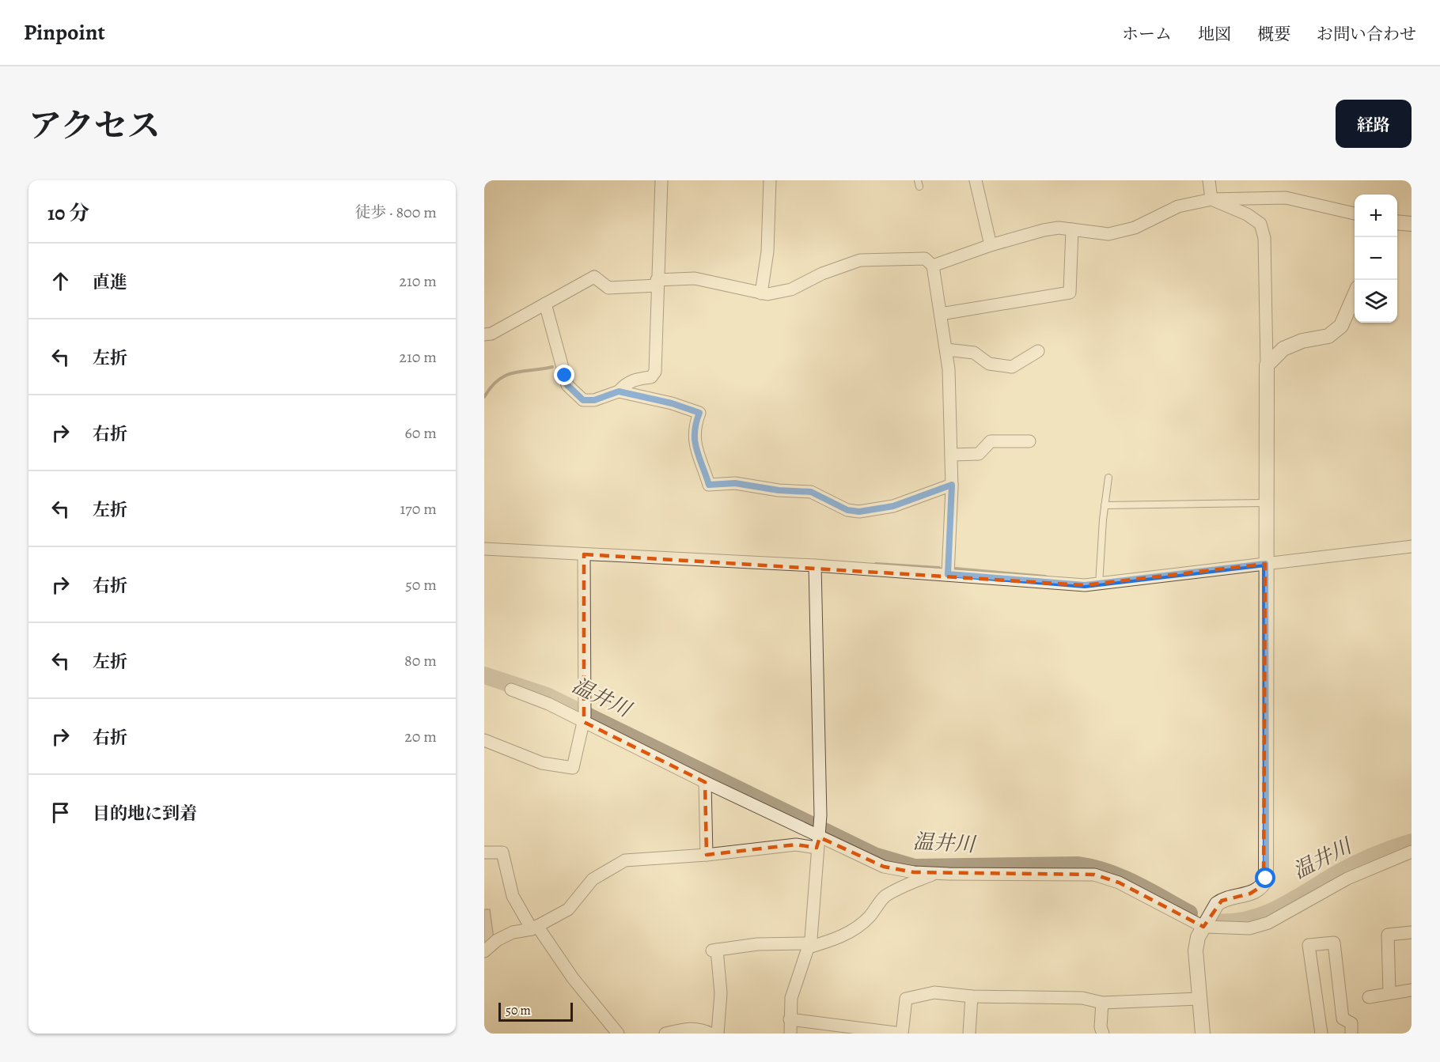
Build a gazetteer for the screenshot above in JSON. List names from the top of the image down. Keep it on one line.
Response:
{"water":["温井川"],"scale_bar":"50 m","page":{"header":"Pinpoint","nav":["ホーム","地図","概要","お問い合わせ"],"title":"アクセス","buttons":"経路","heading":["10 分","徒歩 · 800 m"],"map_buttons":["+","−"],"list":[["直進","210 m"],["左折","210 m"],["右折","60 m"],["左折","170 m"],["右折","50 m"],["左折","80 m"],["右折","20 m"],"目的地に到着"],"scale":"50 m"}}
